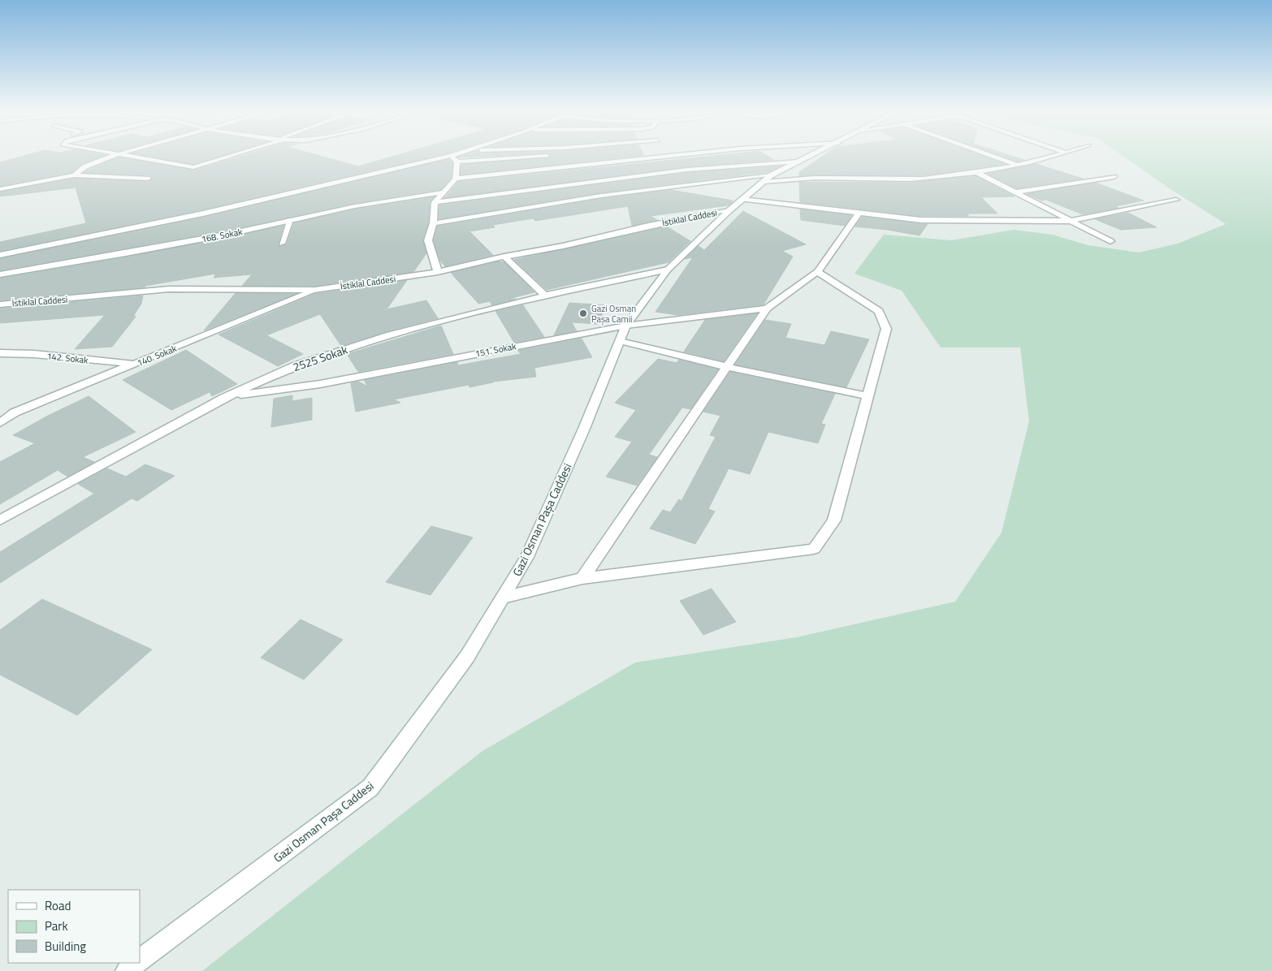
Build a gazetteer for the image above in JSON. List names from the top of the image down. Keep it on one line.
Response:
{"streets":{"street":["İstiklal Caddesi","168. Sokak","151. Sokak","140. Sokak","142. Sokak","2525 Sokak","Gazi Osman Paşa Caddesi"]},"crossings":[["İstiklal Caddesi","140. Sokak"],["İstiklal Caddesi","Gazi Osman Paşa Caddesi"],["151. Sokak","2525 Sokak"],["151. Sokak","Gazi Osman Paşa Caddesi"],["140. Sokak","142. Sokak"],["2525 Sokak","Gazi Osman Paşa Caddesi"]],"places":["Gazi Osman Paşa Camii"],"legend":["Road","Park","Building"]}
